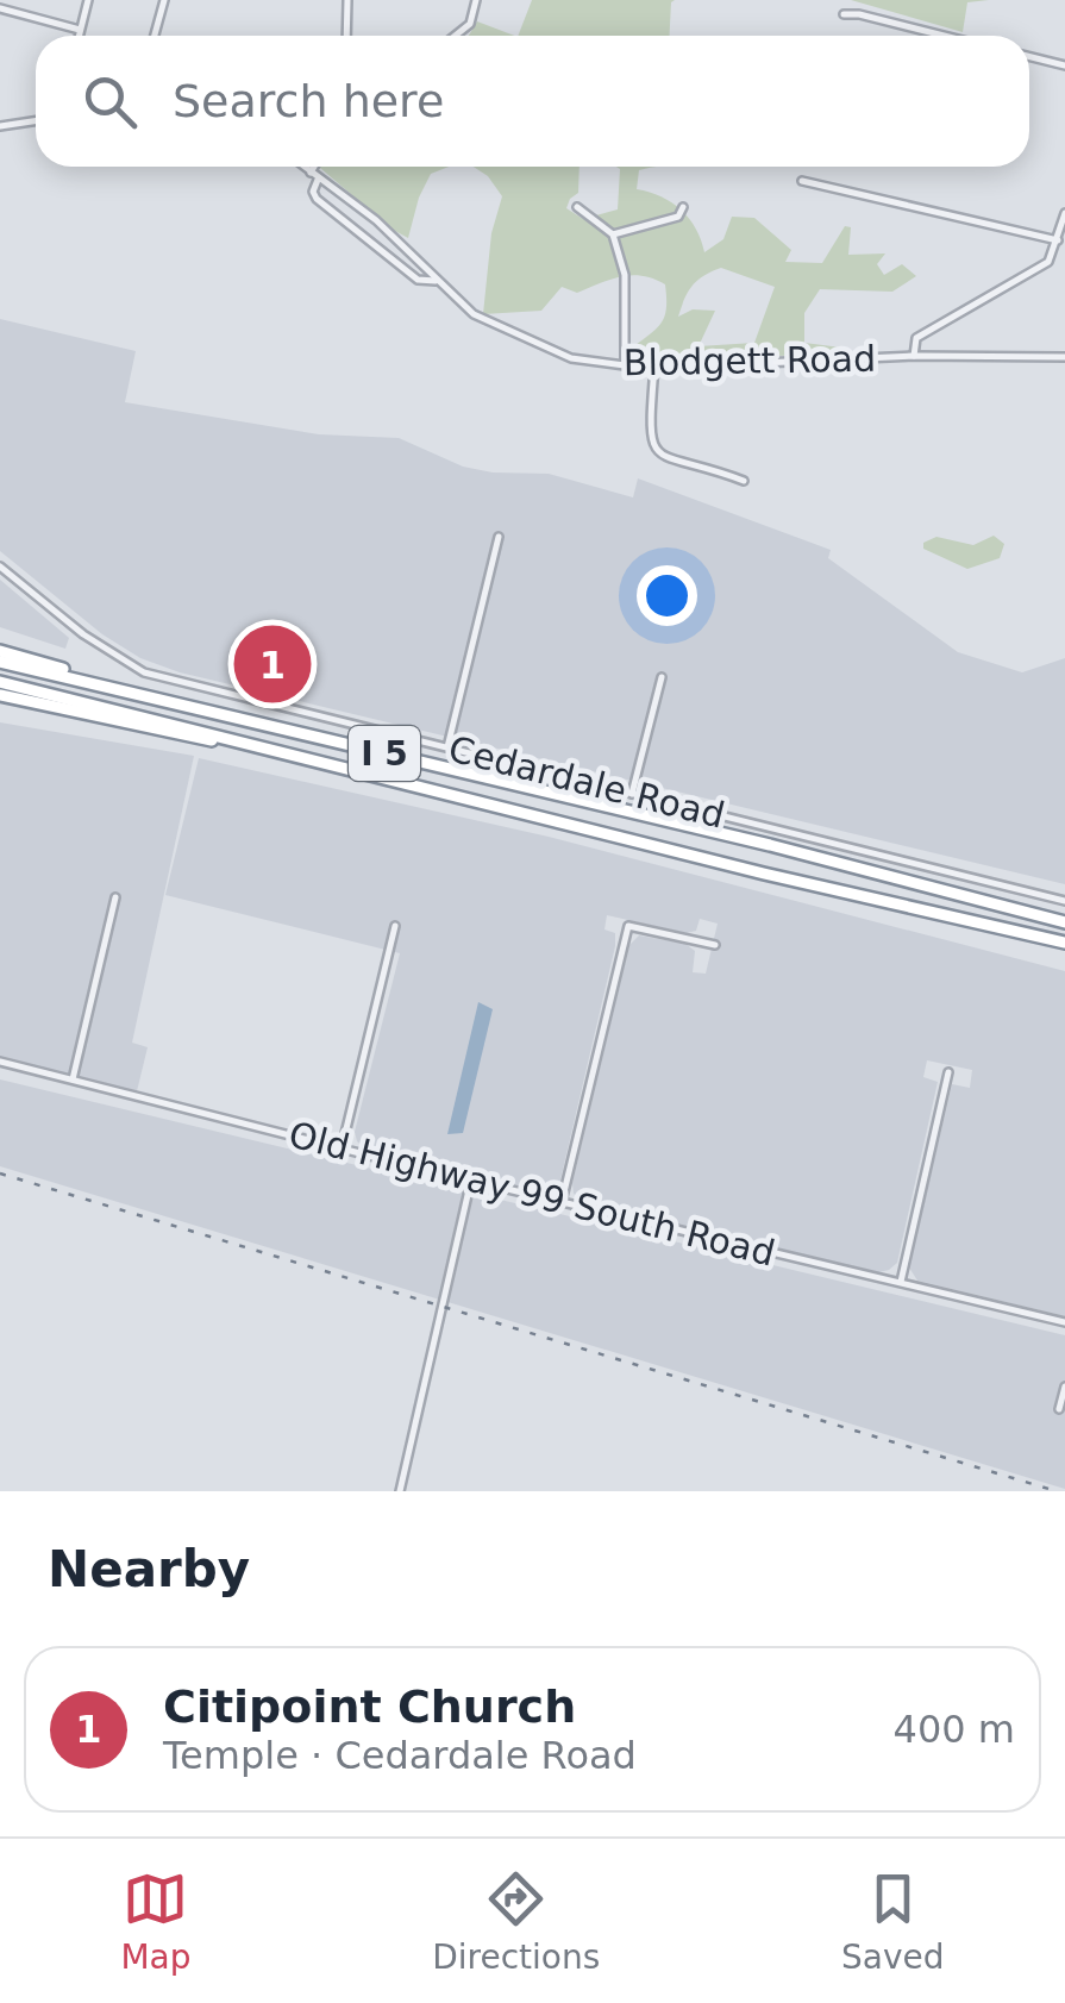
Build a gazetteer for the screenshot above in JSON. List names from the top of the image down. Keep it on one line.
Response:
{"streets":{"highway":["I 5"],"street":["Blodgett Road","Cedardale Road","Old Highway 99 South Road"]},"page":{"search":"Search here","pins":"1","heading":"Nearby","list":[{"mark":"1","name":"Citipoint Church","note":"Temple · Cedardale Road","value":"400 m"}],"nav":["Map","Directions","Saved"]}}
